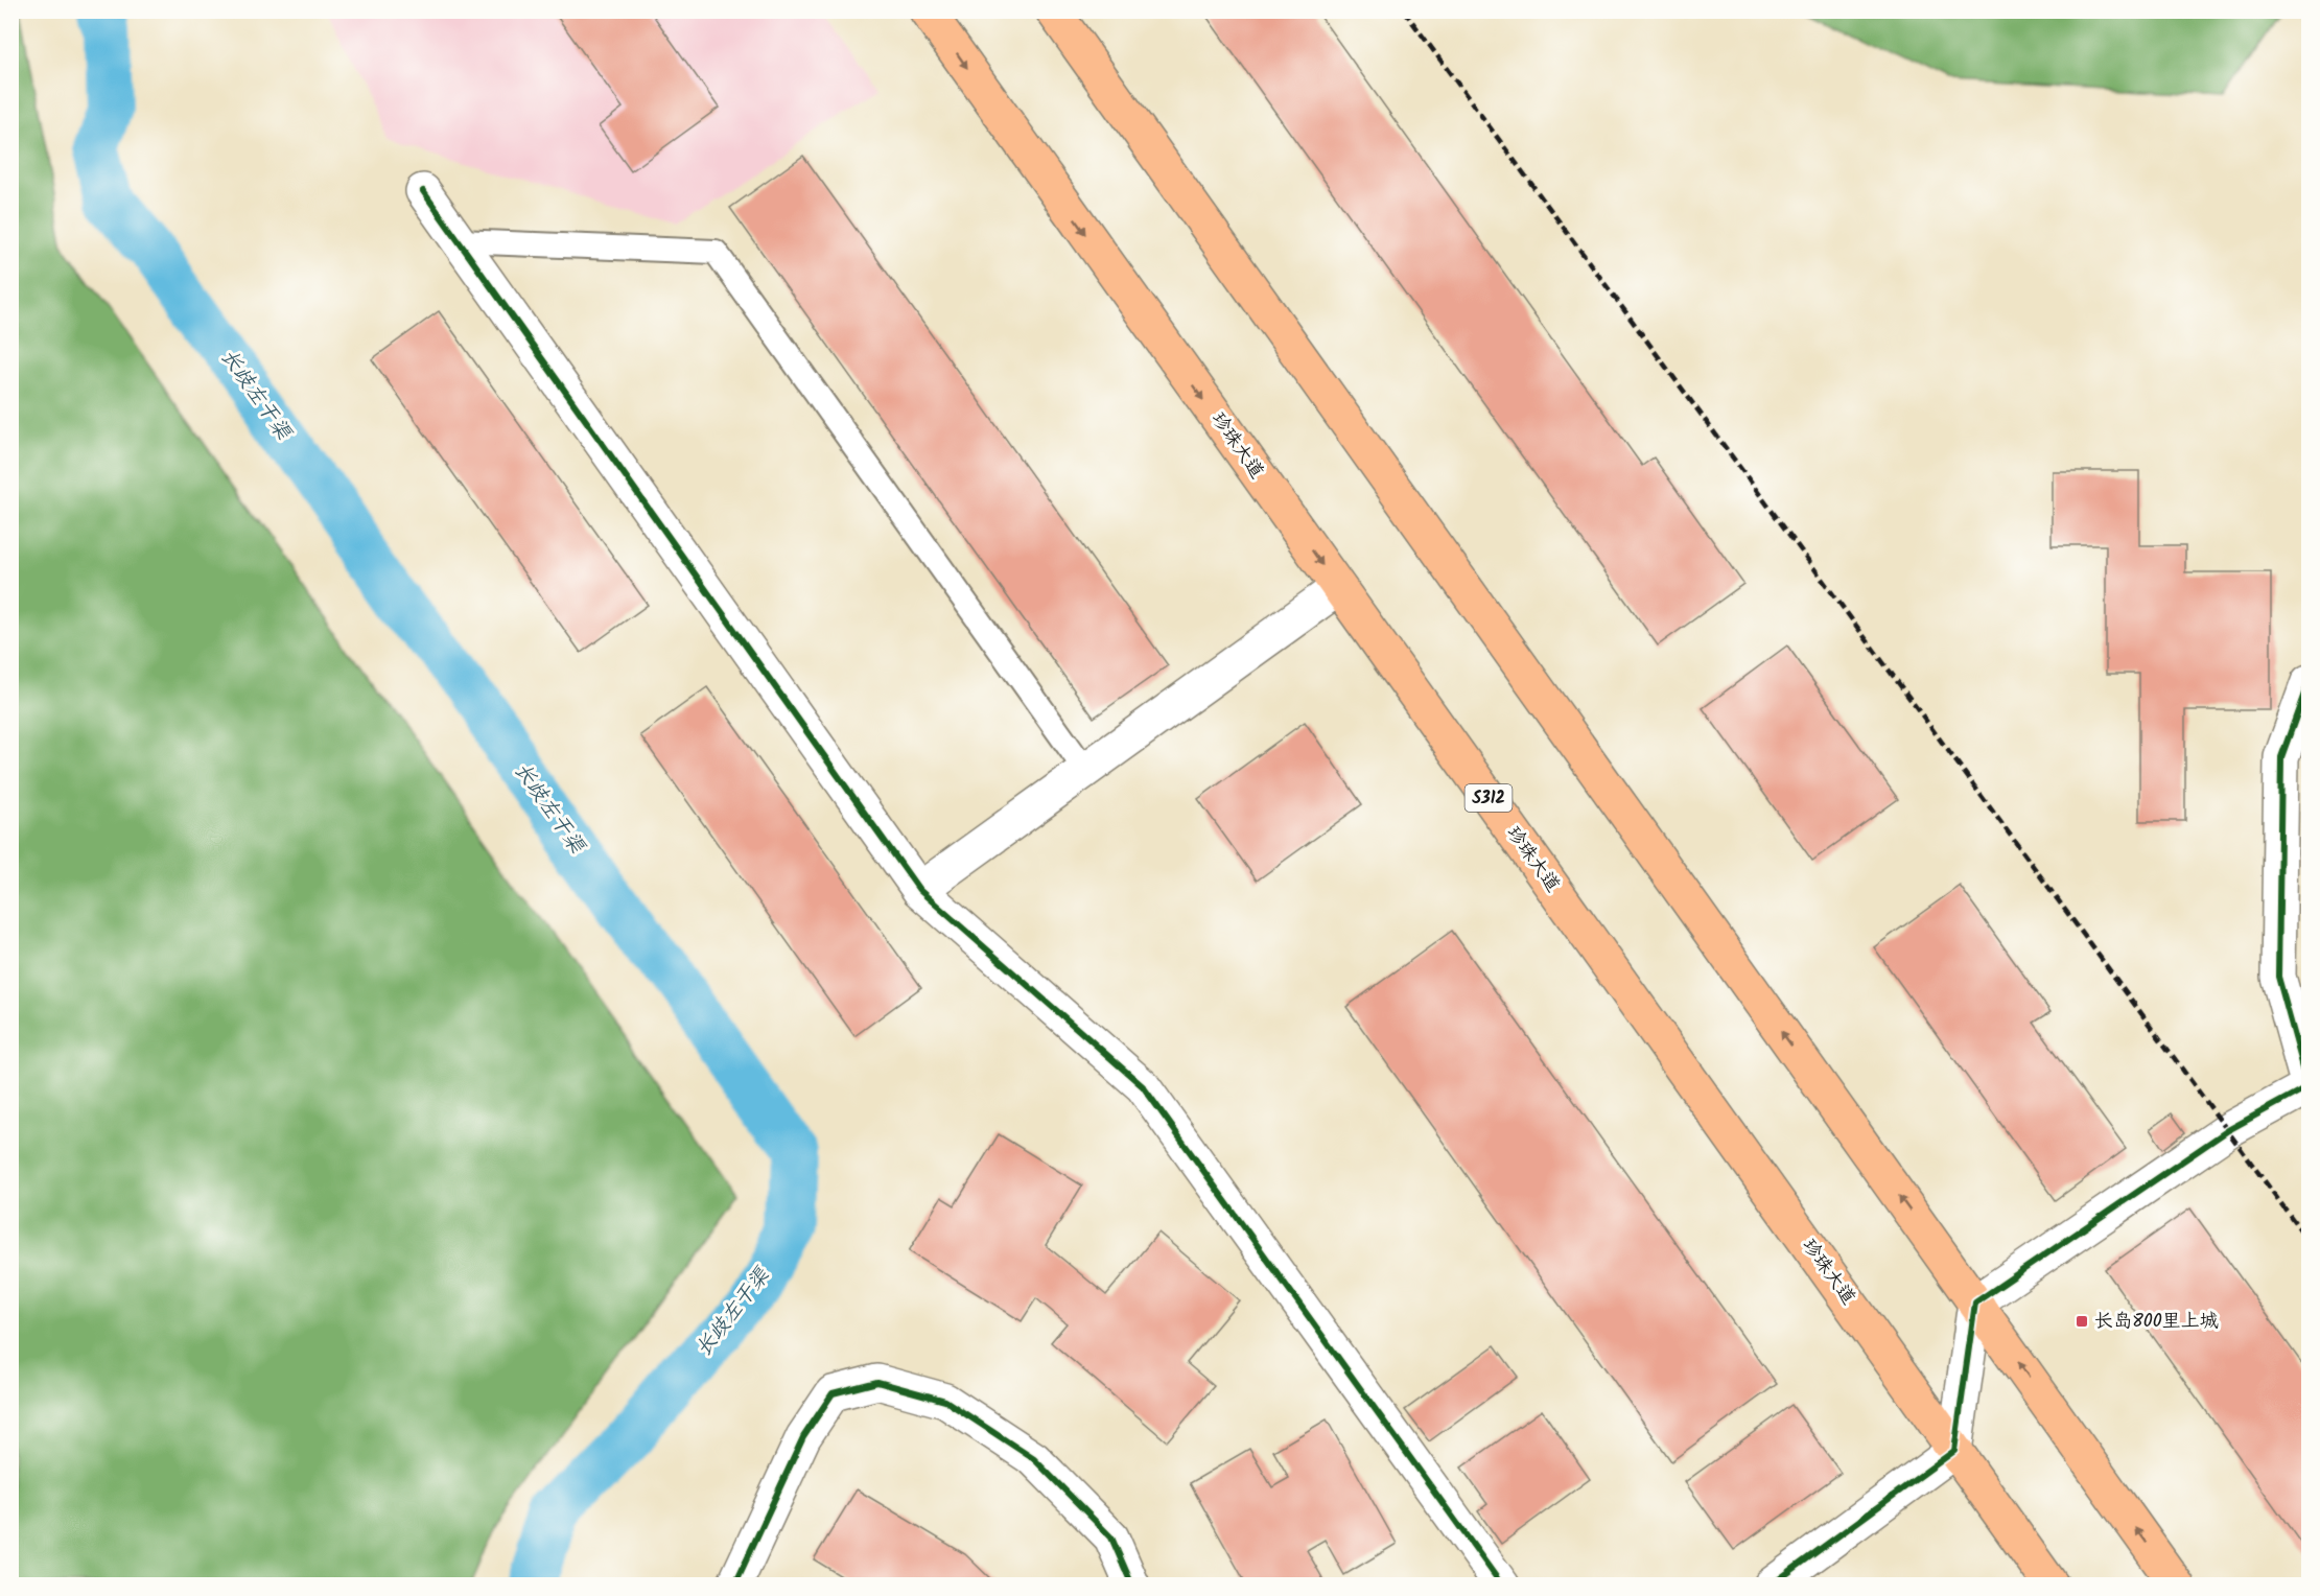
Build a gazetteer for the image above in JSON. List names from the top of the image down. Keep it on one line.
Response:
{"streets":{"main road":["珍珠大道","S312"]},"water":["长歧左干渠"],"places":{"transit":["长岛800里上城"]}}
